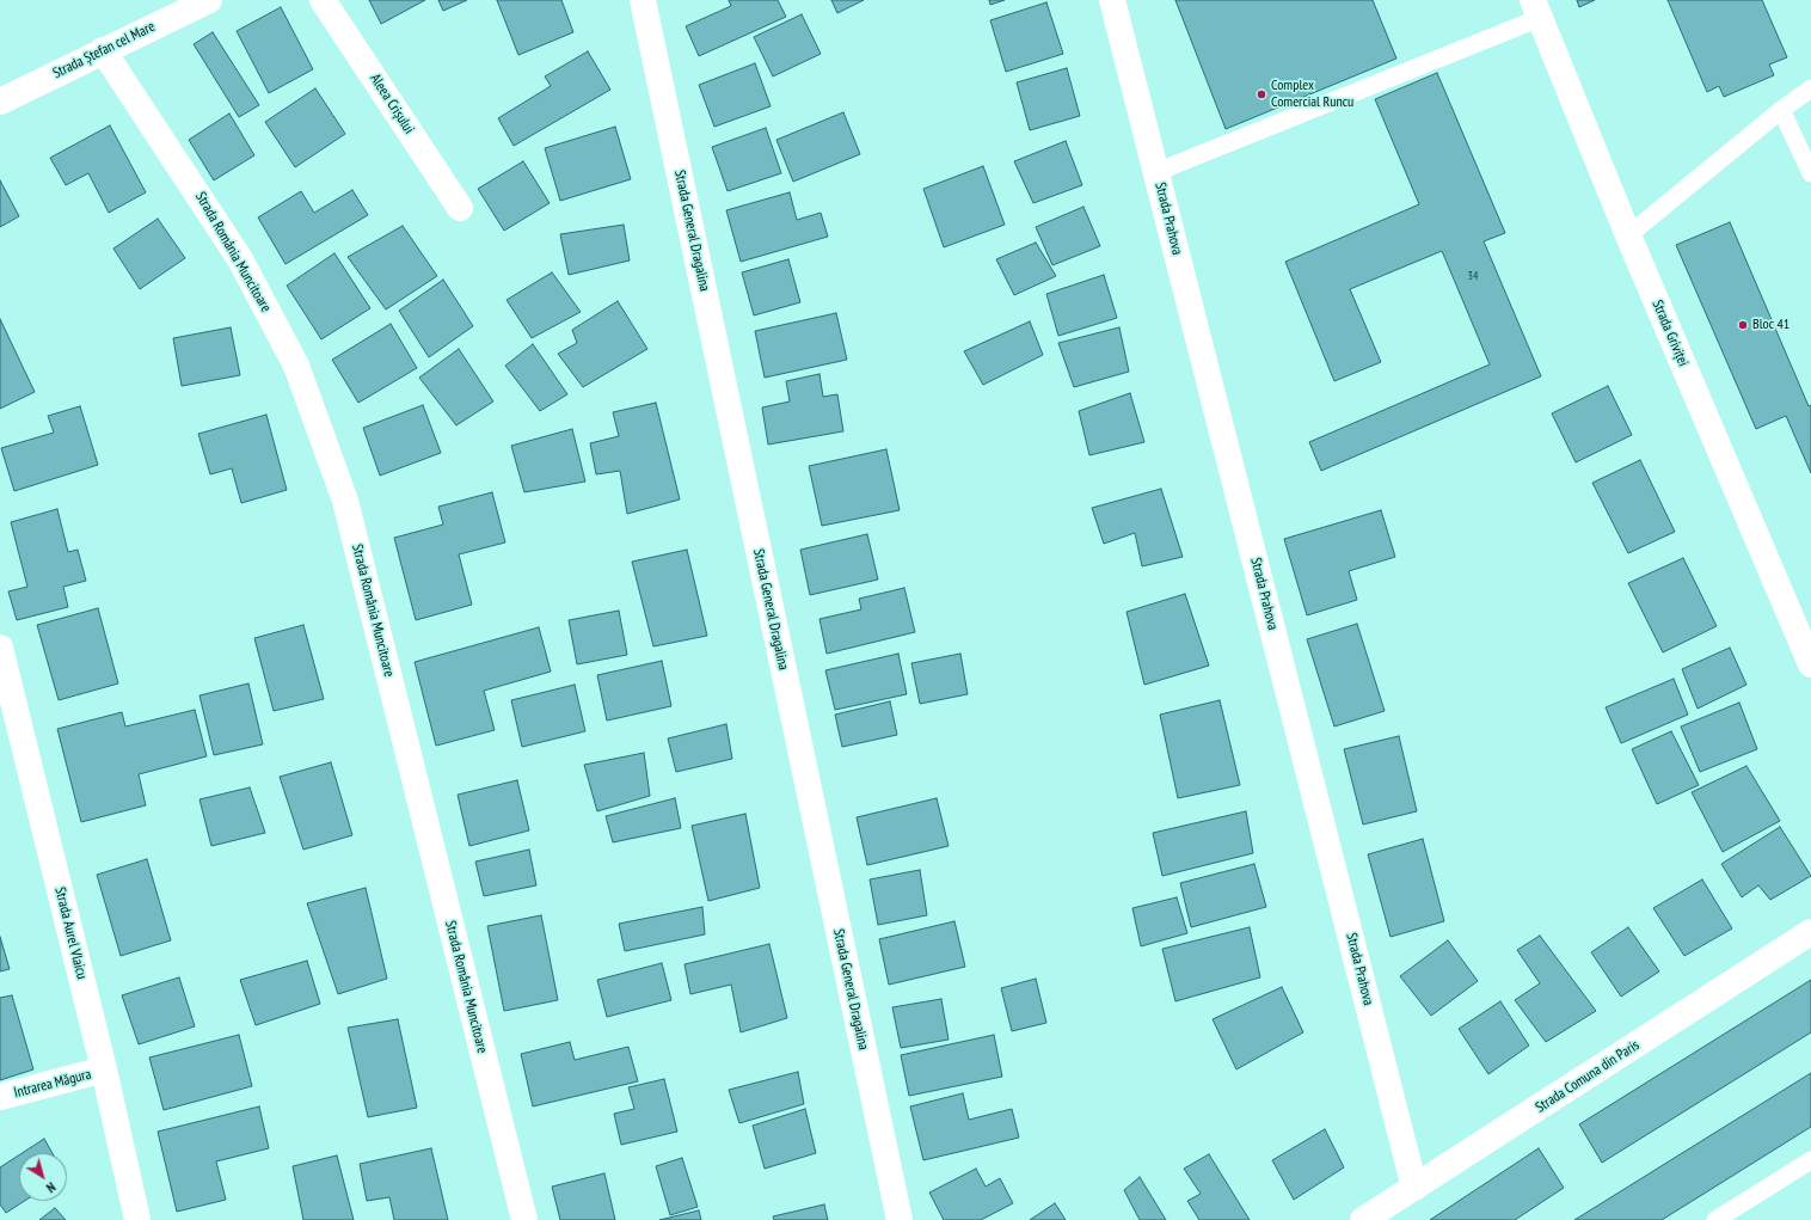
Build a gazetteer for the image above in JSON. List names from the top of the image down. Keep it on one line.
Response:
{"streets":{"street":["Strada Ștefan cel Mare","Aleea Crișului","Strada Prahova","Strada General Dragalina","Strada România Muncitoare","Strada Griviței","Strada Aurel Vlaicu","Strada Comuna din Paris","Intrarea Măgura"]},"crossings":[["Strada Ștefan cel Mare","Strada România Muncitoare"],["Strada Prahova","Strada Comuna din Paris"],["Strada Aurel Vlaicu","Intrarea Măgura"]],"places":["Complex Comercial Runcu","Bloc 41"],"house_numbers":["34"],"north":"bottom right"}
